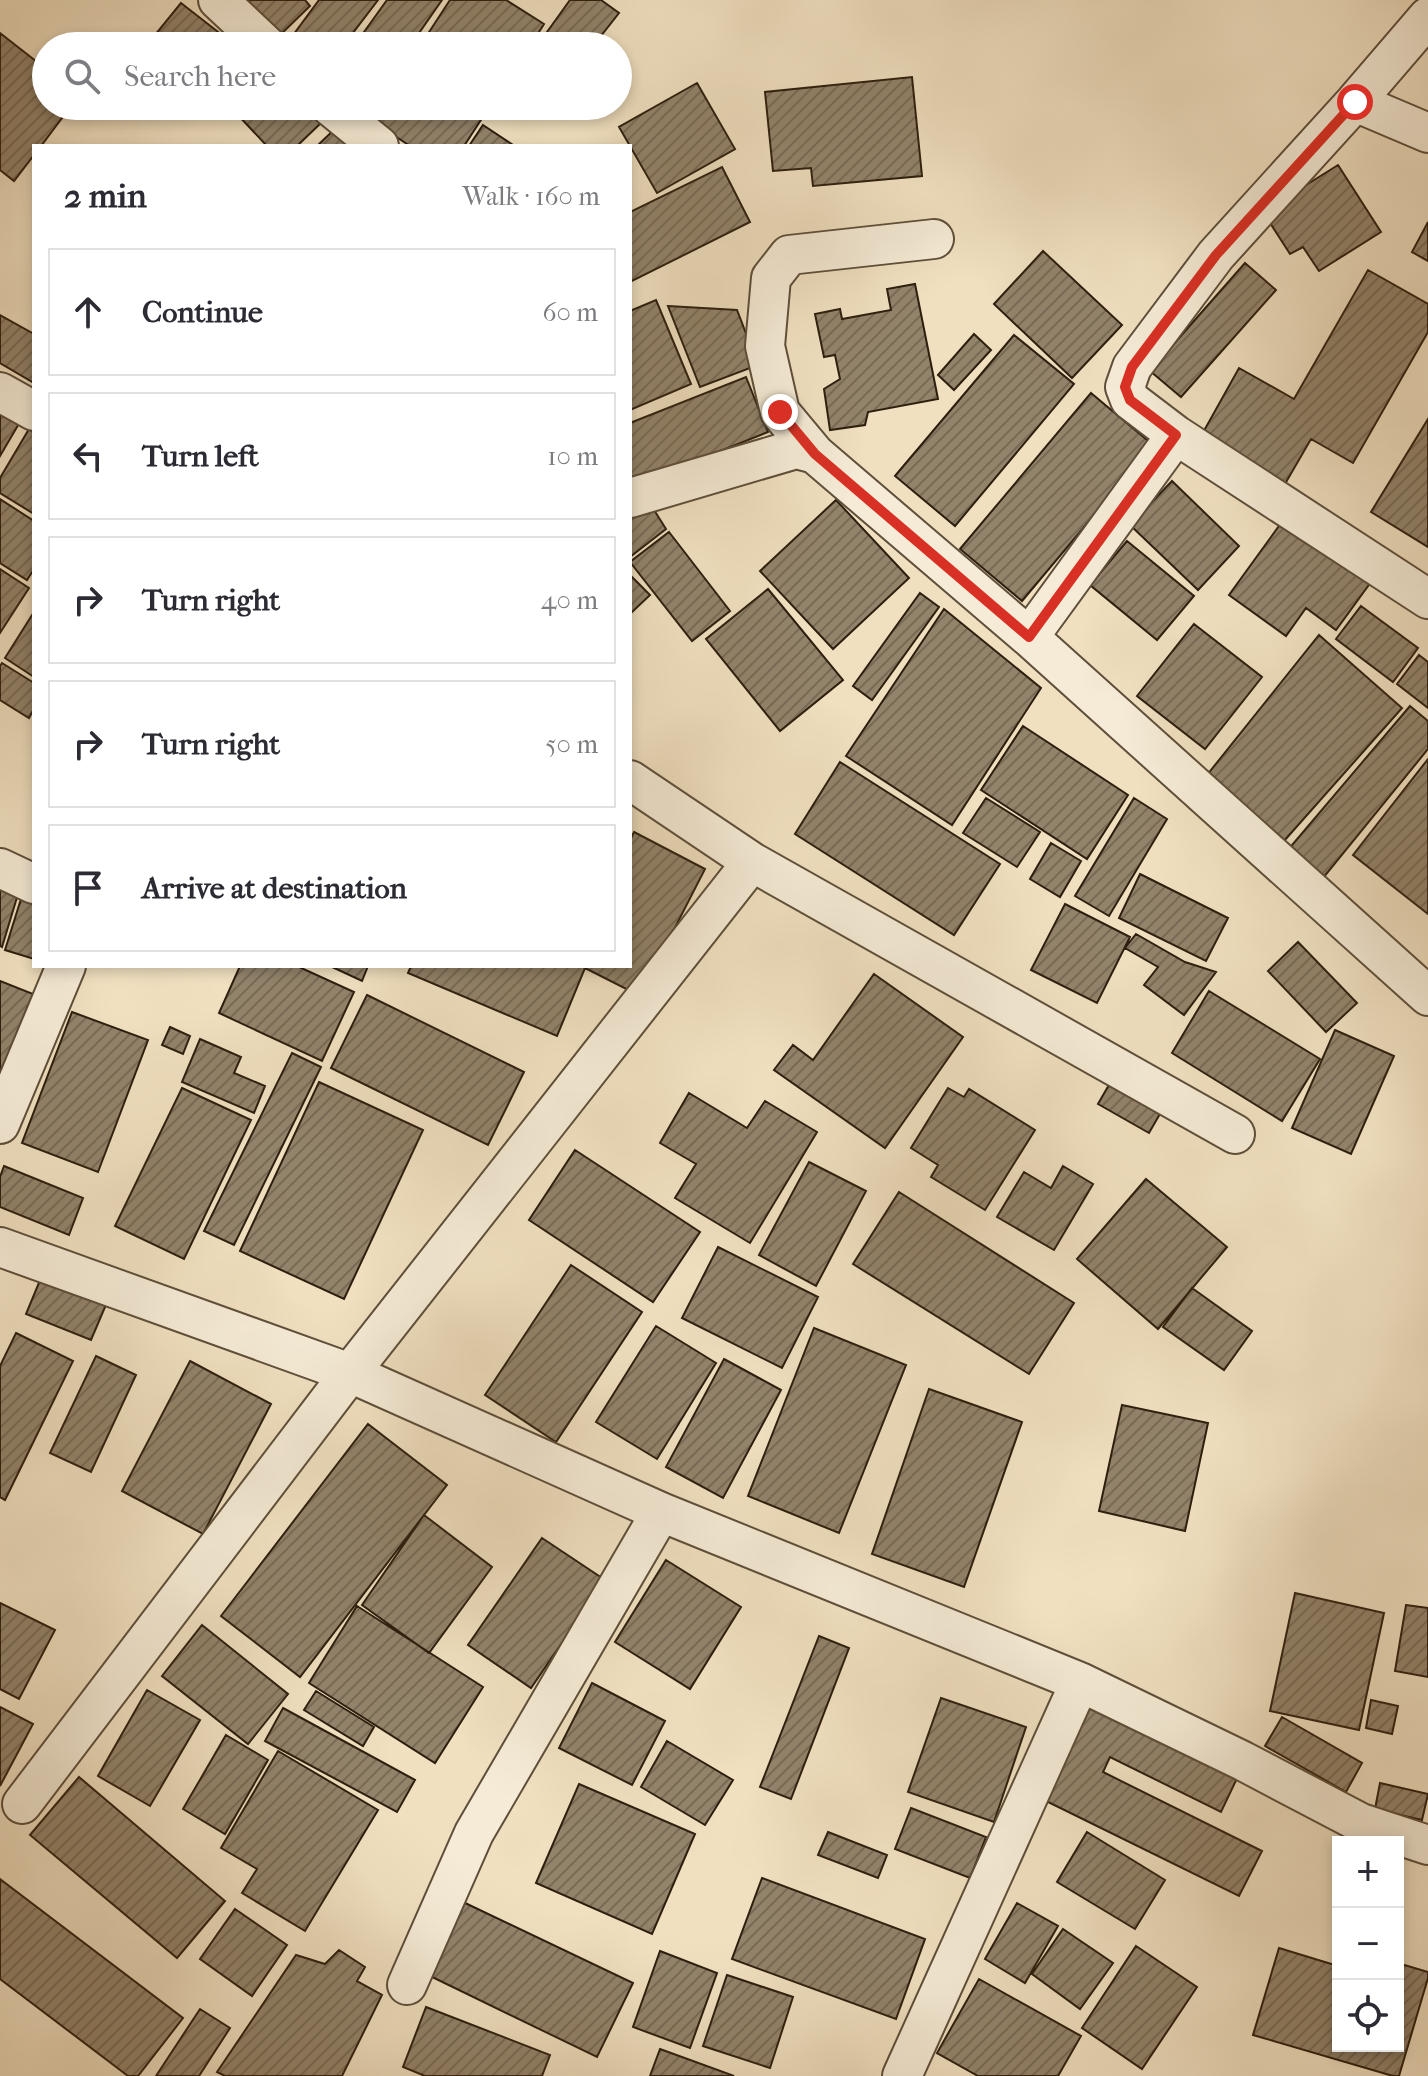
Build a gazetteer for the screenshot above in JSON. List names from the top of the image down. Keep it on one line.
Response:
{"page":{"search":"Search here","heading":["2 min","Walk · 160 m"],"list":[["Continue","60 m"],["Turn left","10 m"],["Turn right","40 m"],["Turn right","50 m"],"Arrive at destination"],"map_buttons":["+","−"]}}
